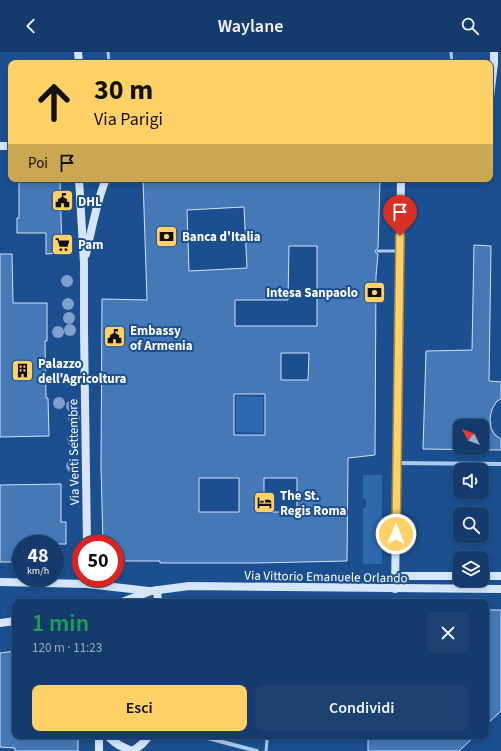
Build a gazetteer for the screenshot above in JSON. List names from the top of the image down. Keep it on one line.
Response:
{"streets":{"main road":["Via Venti Settembre","Via Vittorio Emanuele Orlando"]},"places":{"public building":["DHL","Embassy of Armenia"],"bank":["Banca d'Italia","Intesa Sanpaolo"],"supermarket":["Pam"],"building":["Palazzo dell'Agricoltura"],"hotel":["The St. Regis Roma"]},"north":"top left","page":{"header":"Waylane","turn":["30 m","Via Parigi"],"then":"Poi","speed":"48 km/h","limit":"50","heading":["1 min","120 m · 11:23"],"buttons":["Esci","Condividi"]}}
